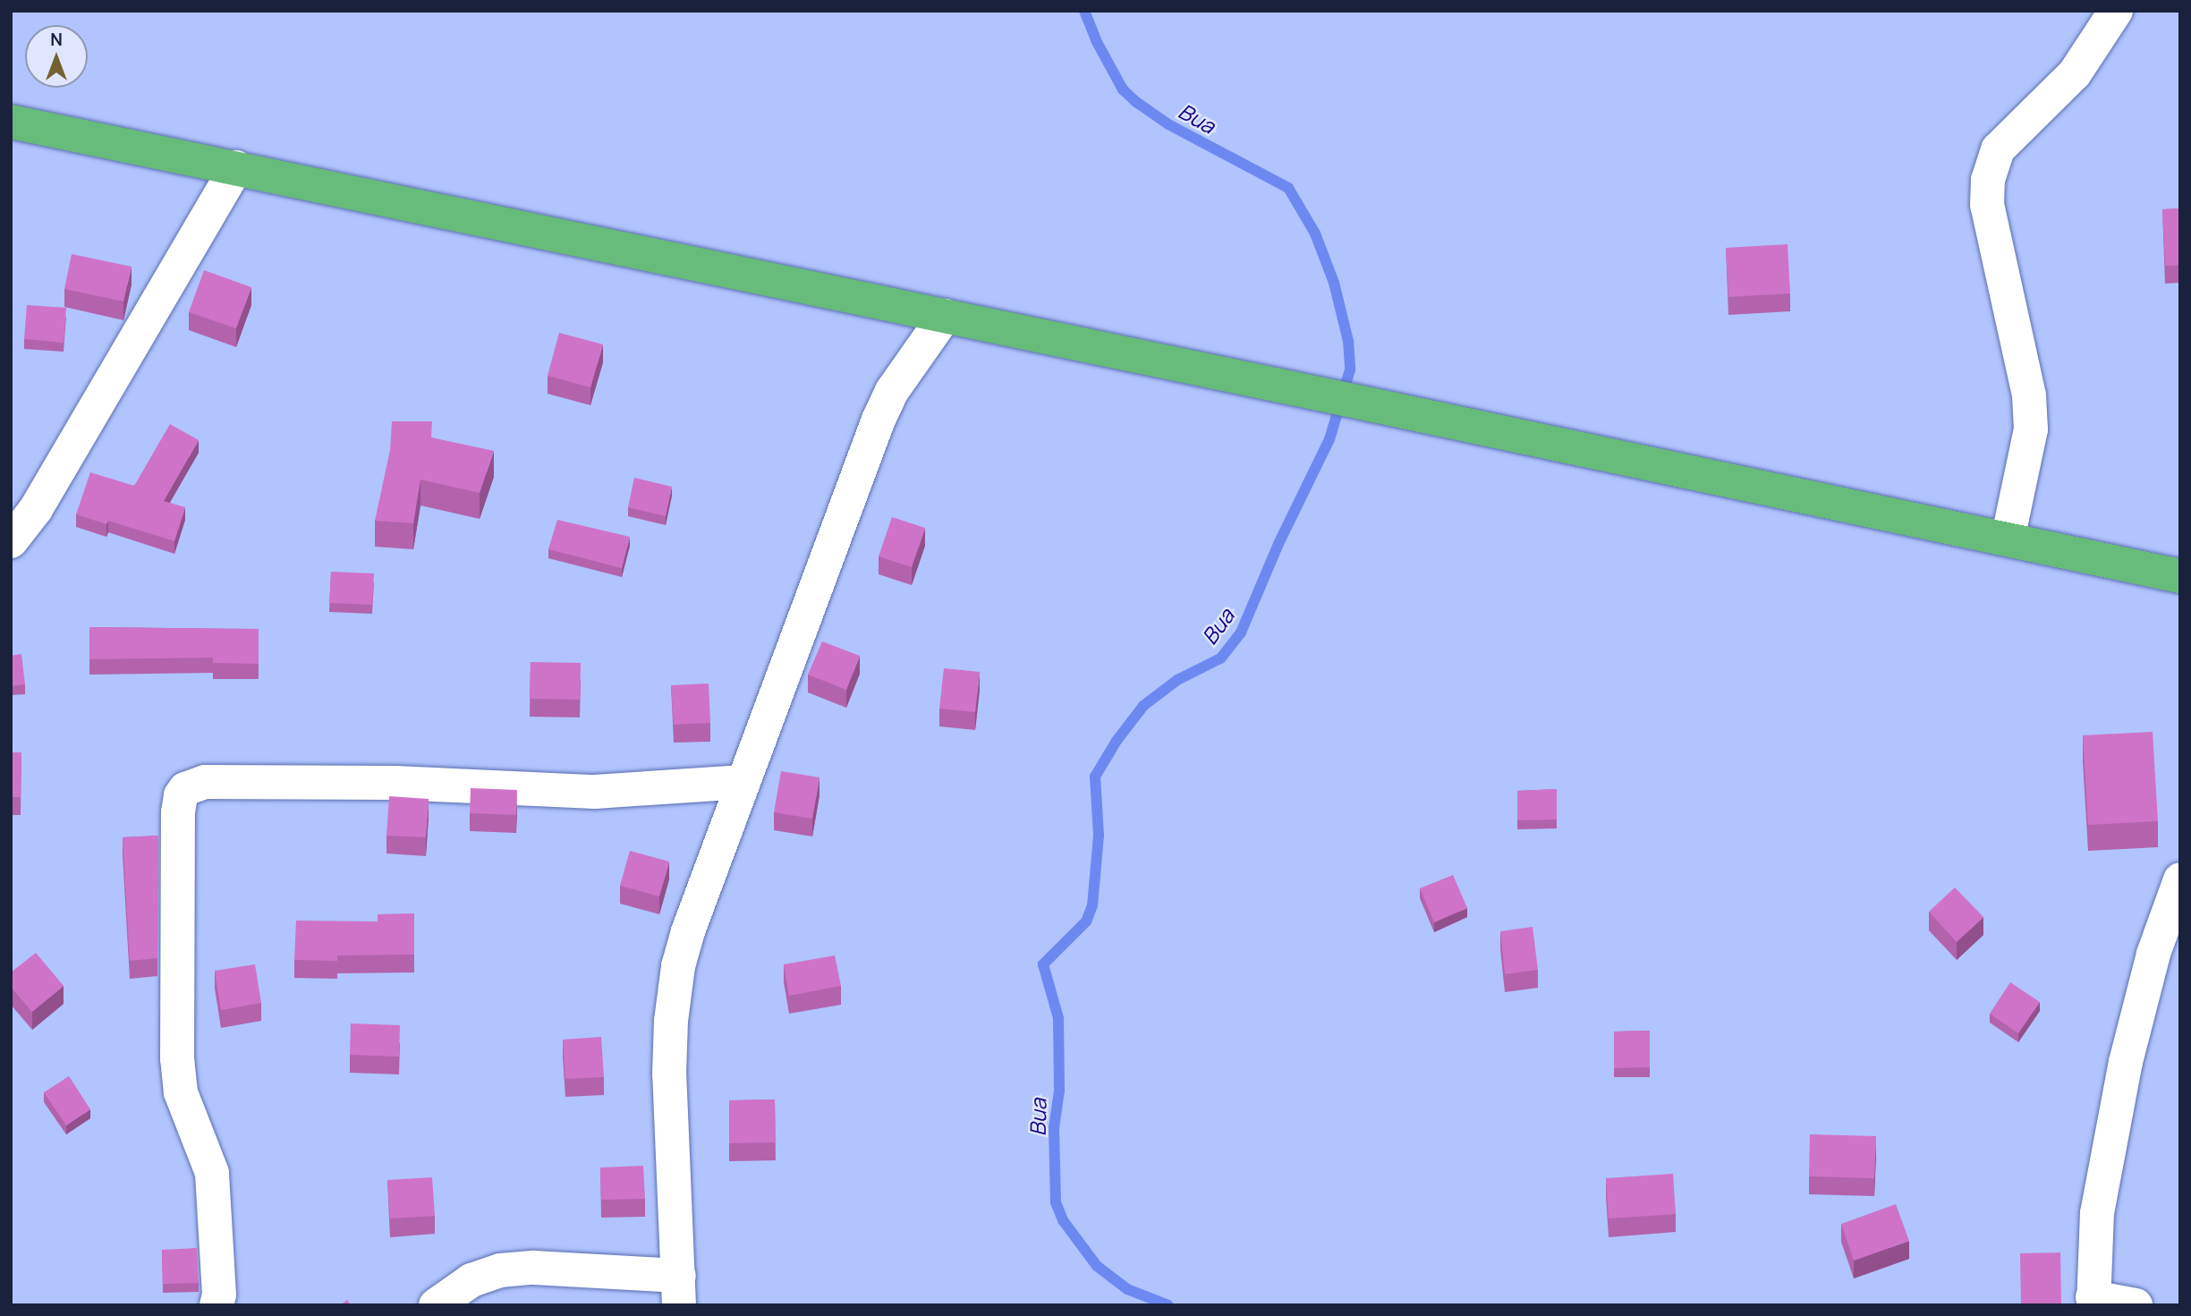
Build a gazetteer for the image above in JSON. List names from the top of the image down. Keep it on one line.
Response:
{"water":["Bua"],"north":"top"}
